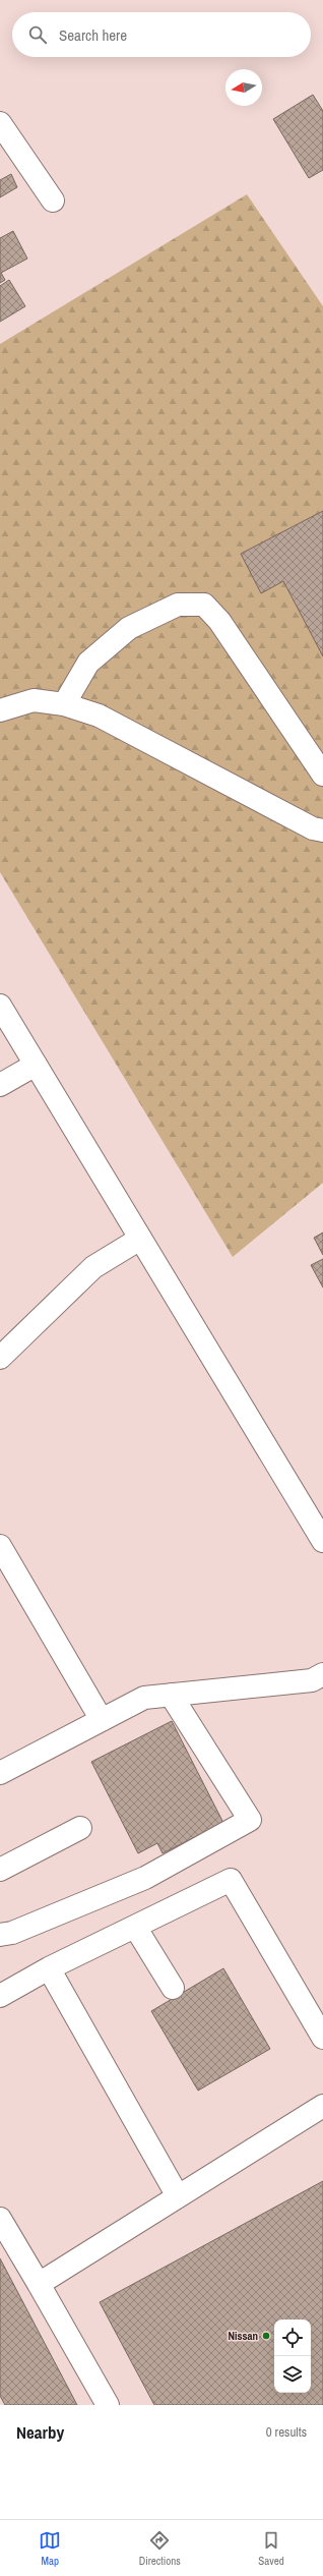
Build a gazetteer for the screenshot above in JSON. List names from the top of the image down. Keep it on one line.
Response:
{"places":["Nissan"],"north":"left","page":{"search":"Search here","heading":["Nearby","0 results"],"nav":["Map","Directions","Saved"]}}
